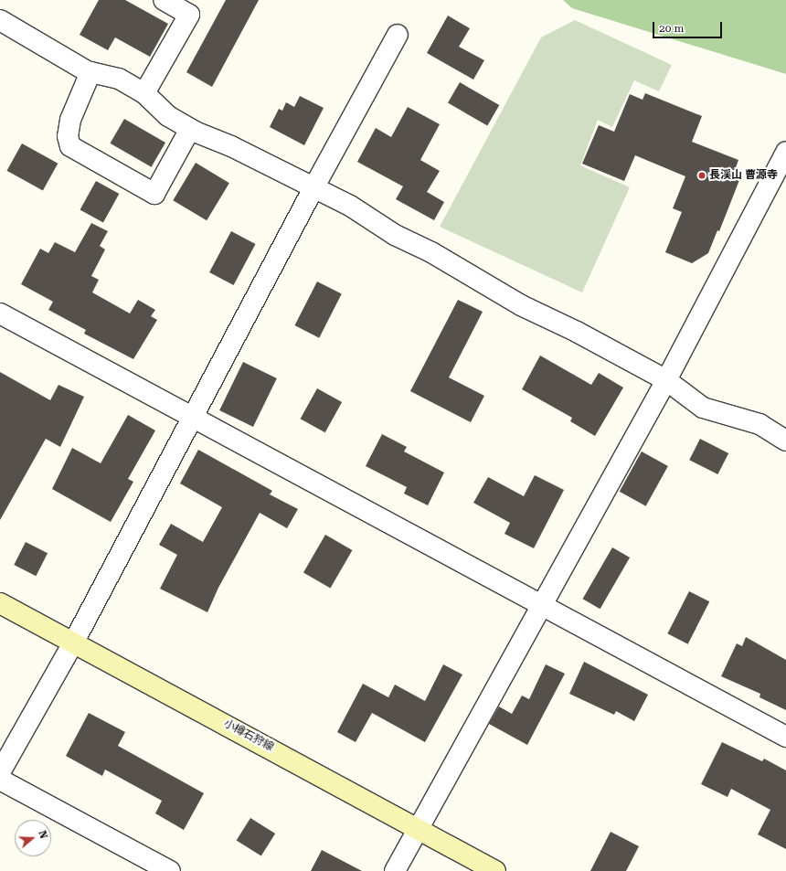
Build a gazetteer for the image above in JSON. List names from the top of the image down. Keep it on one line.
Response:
{"streets":{"main road":["小樽石狩線"]},"places":["長渓山 曹源寺"],"scale_bar":"20 m","north":"right"}
